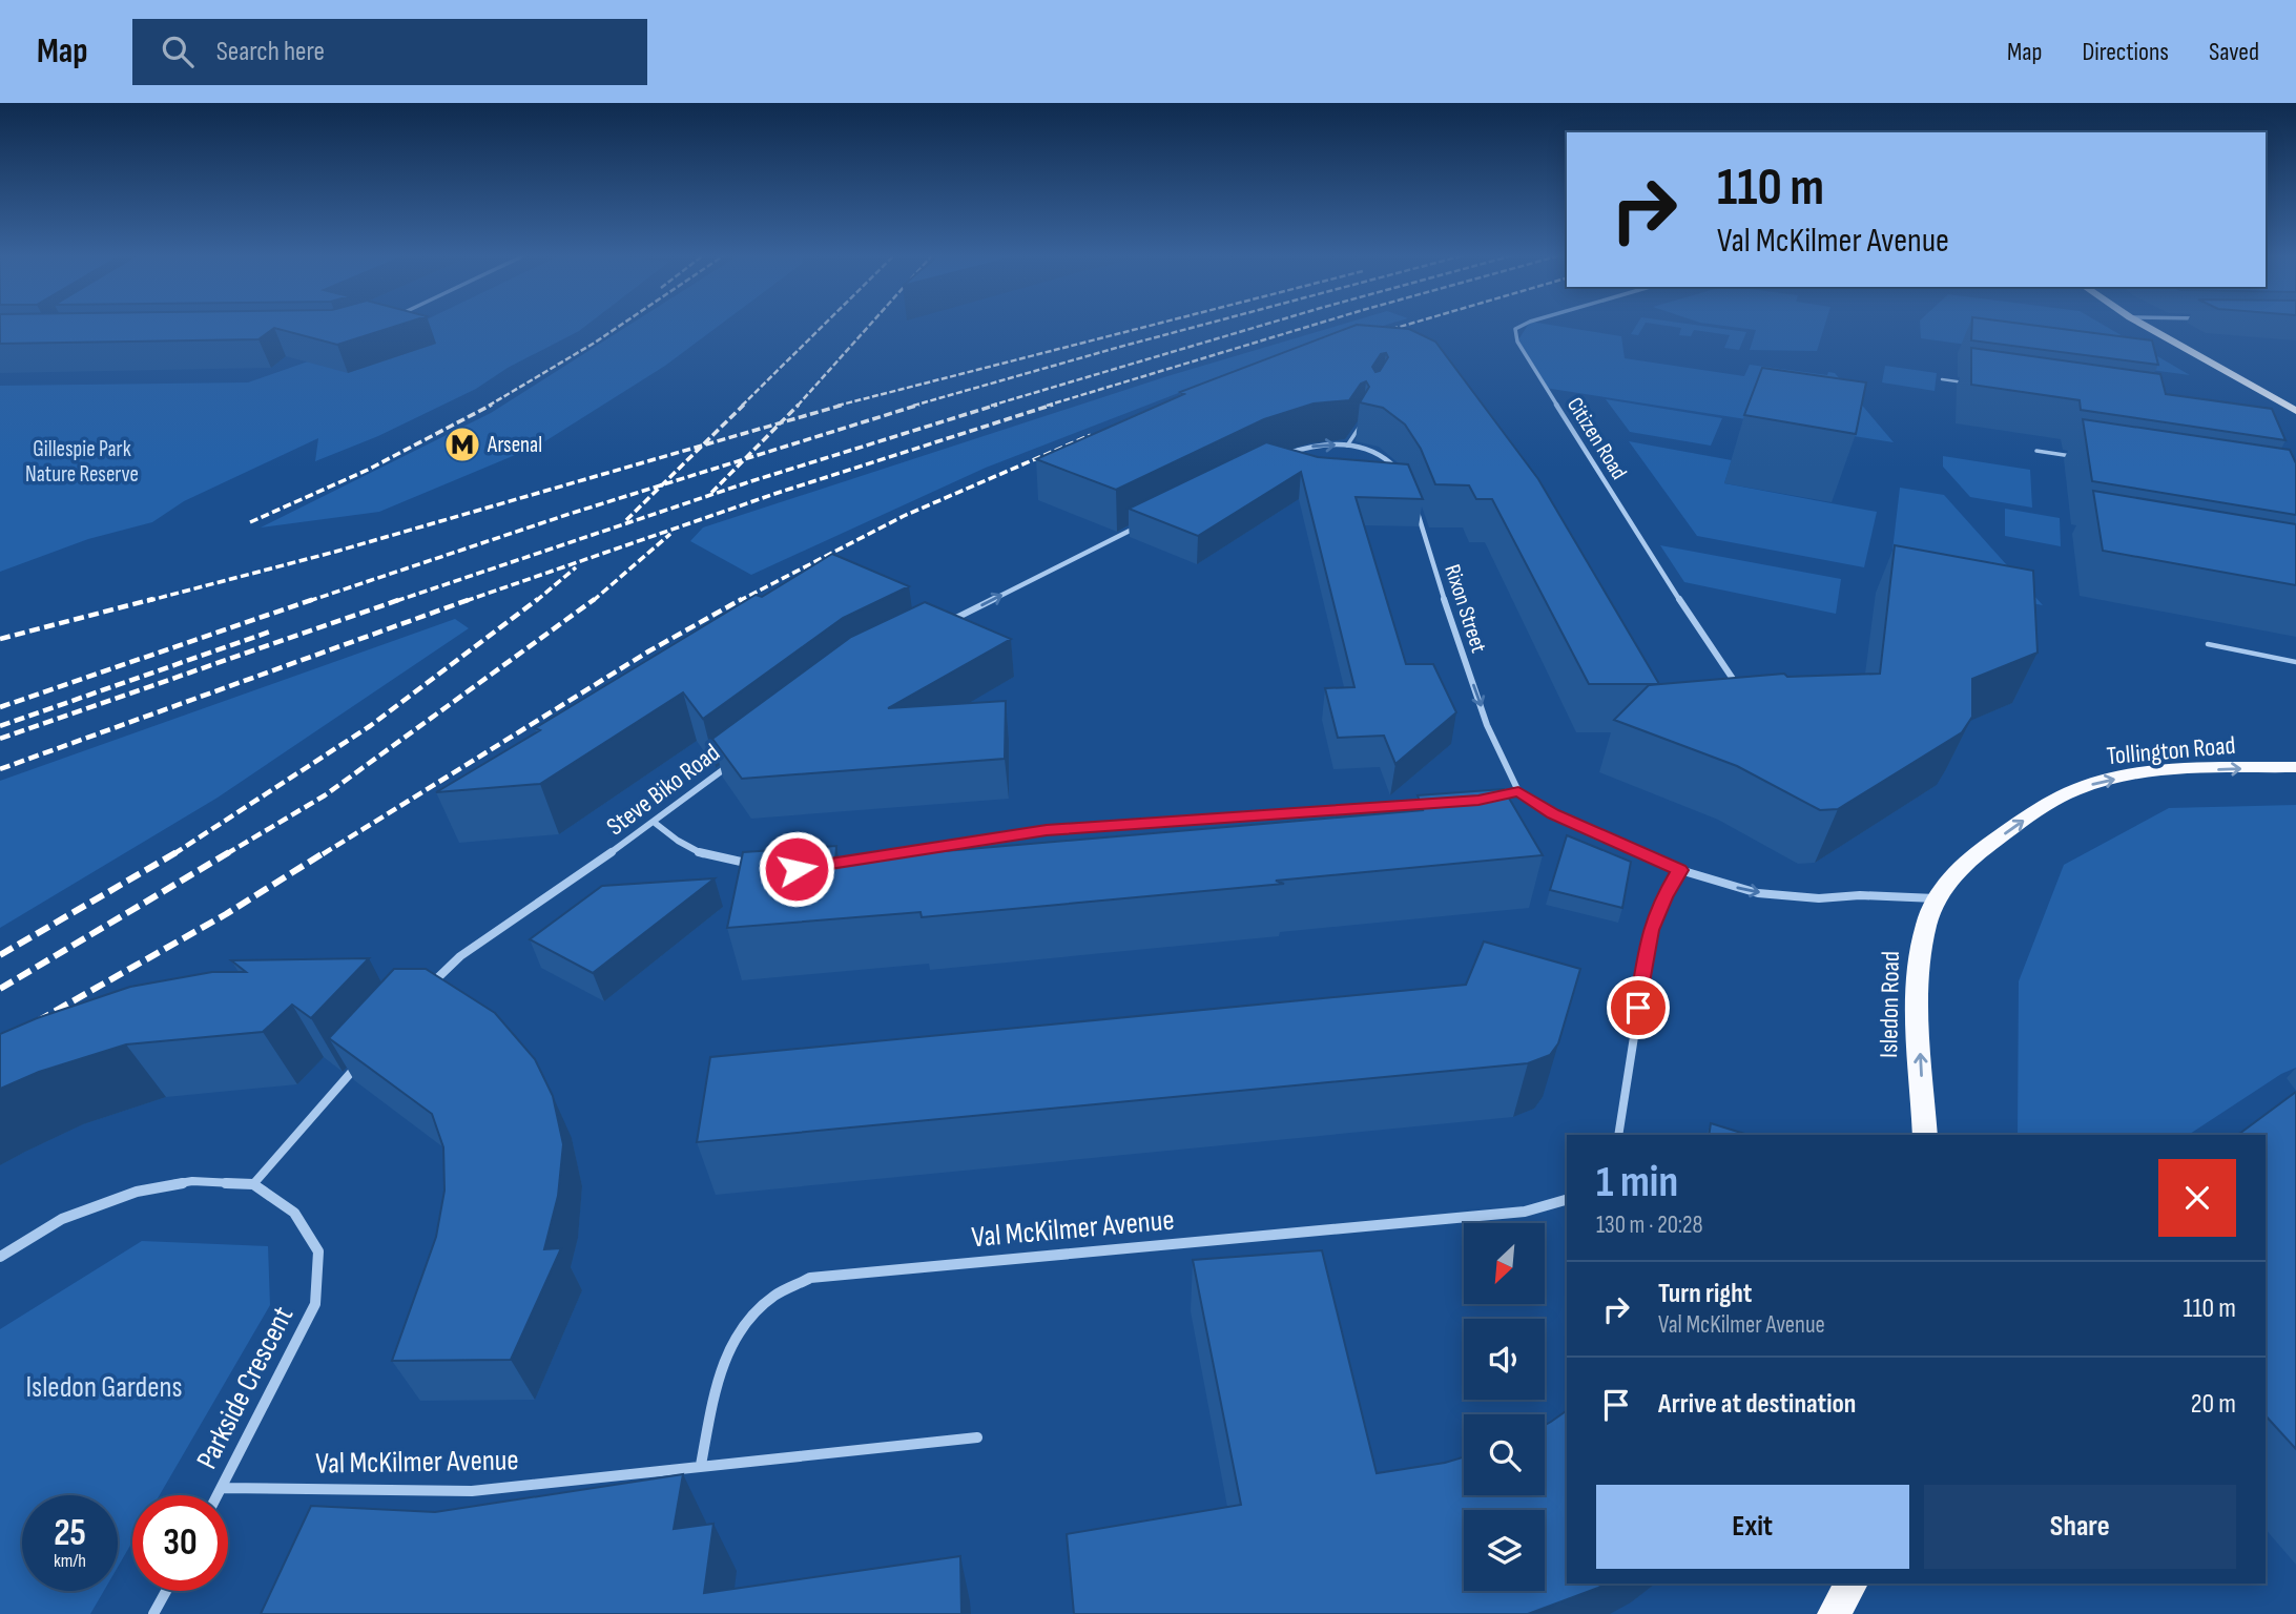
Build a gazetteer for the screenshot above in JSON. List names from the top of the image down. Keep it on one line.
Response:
{"streets":{"highway":["Tollington Road","Isledon Road"],"street":["Citizen Road","Rixon Street","Steve Biko Road","Val McKilmer Avenue","Parkside Crescent"]},"crossings":[["Tollington Road","Isledon Road"],["Val McKilmer Avenue","Parkside Crescent"]],"one_way":["Rixon Street","Tollington Road","Isledon Road"],"parks":["Gillespie Park Nature Reserve","Isledon Gardens"],"places":{"metro station":["Arsenal"]},"north":"bottom left","page":{"header":"Map","search":"Search here","nav":["Map","Directions","Saved"],"turn":["110 m","Val McKilmer Avenue"],"heading":["1 min","130 m · 20:28"],"list":[{"name":"Turn right","note":"Val McKilmer Avenue","value":"110 m"},{"name":"Arrive at destination","value":"20 m"}],"buttons":["Exit","Share"],"speed":"25 km/h","limit":"30"}}
